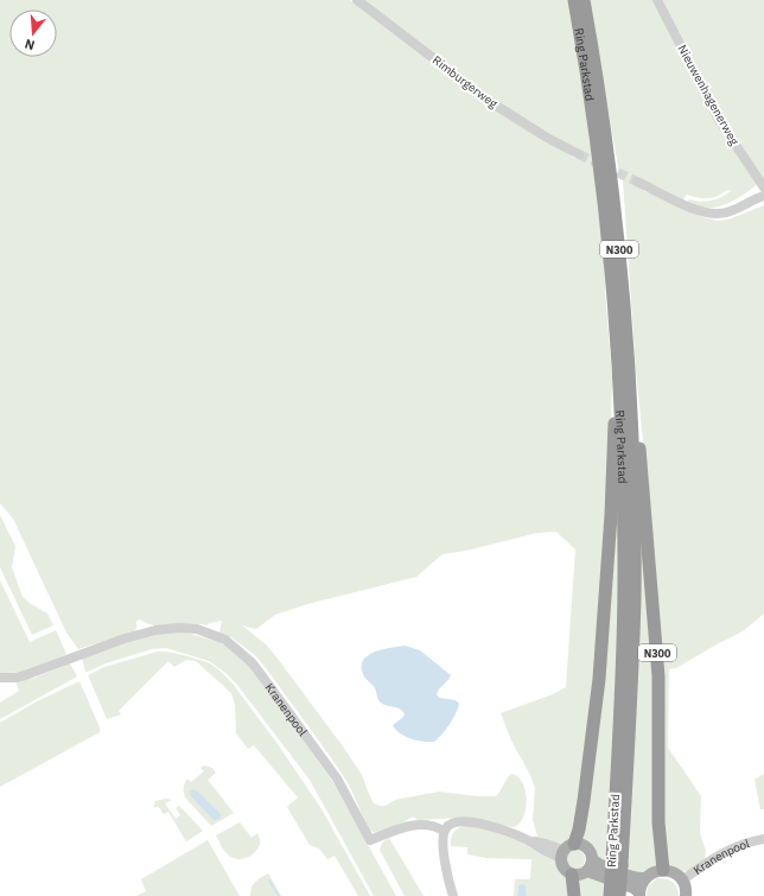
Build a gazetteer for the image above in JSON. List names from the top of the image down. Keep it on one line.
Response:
{"streets":{"highway":["Ring Parkstad","N300"],"street":["Rimburgerweg","Nieuwenhagenerweg","Kranenpool"]},"crossings":[["Ring Parkstad","N300"]],"north":"bottom"}
